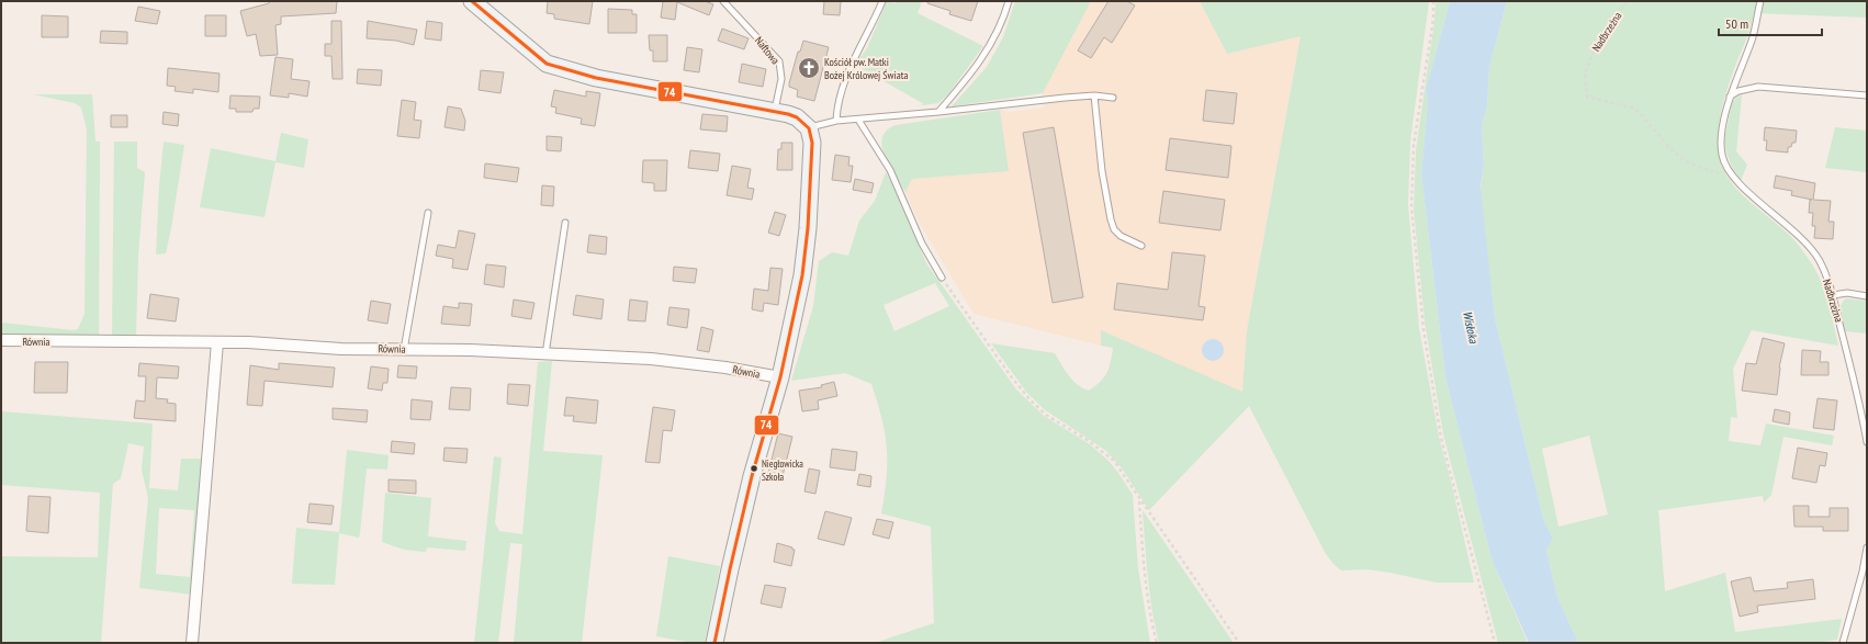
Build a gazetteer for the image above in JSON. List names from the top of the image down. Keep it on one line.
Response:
{"streets":{"street":["Równia"],"lane":["Nadbrzeżna","Naftowa"]},"water":["Wisłoka"],"places":{"church":["Kościół pw. Matki Bożej Królowej Świata"],"other":["Niegłowicka Szkoła"]},"lines":["transit line 74"],"scale_bar":"50 m"}
